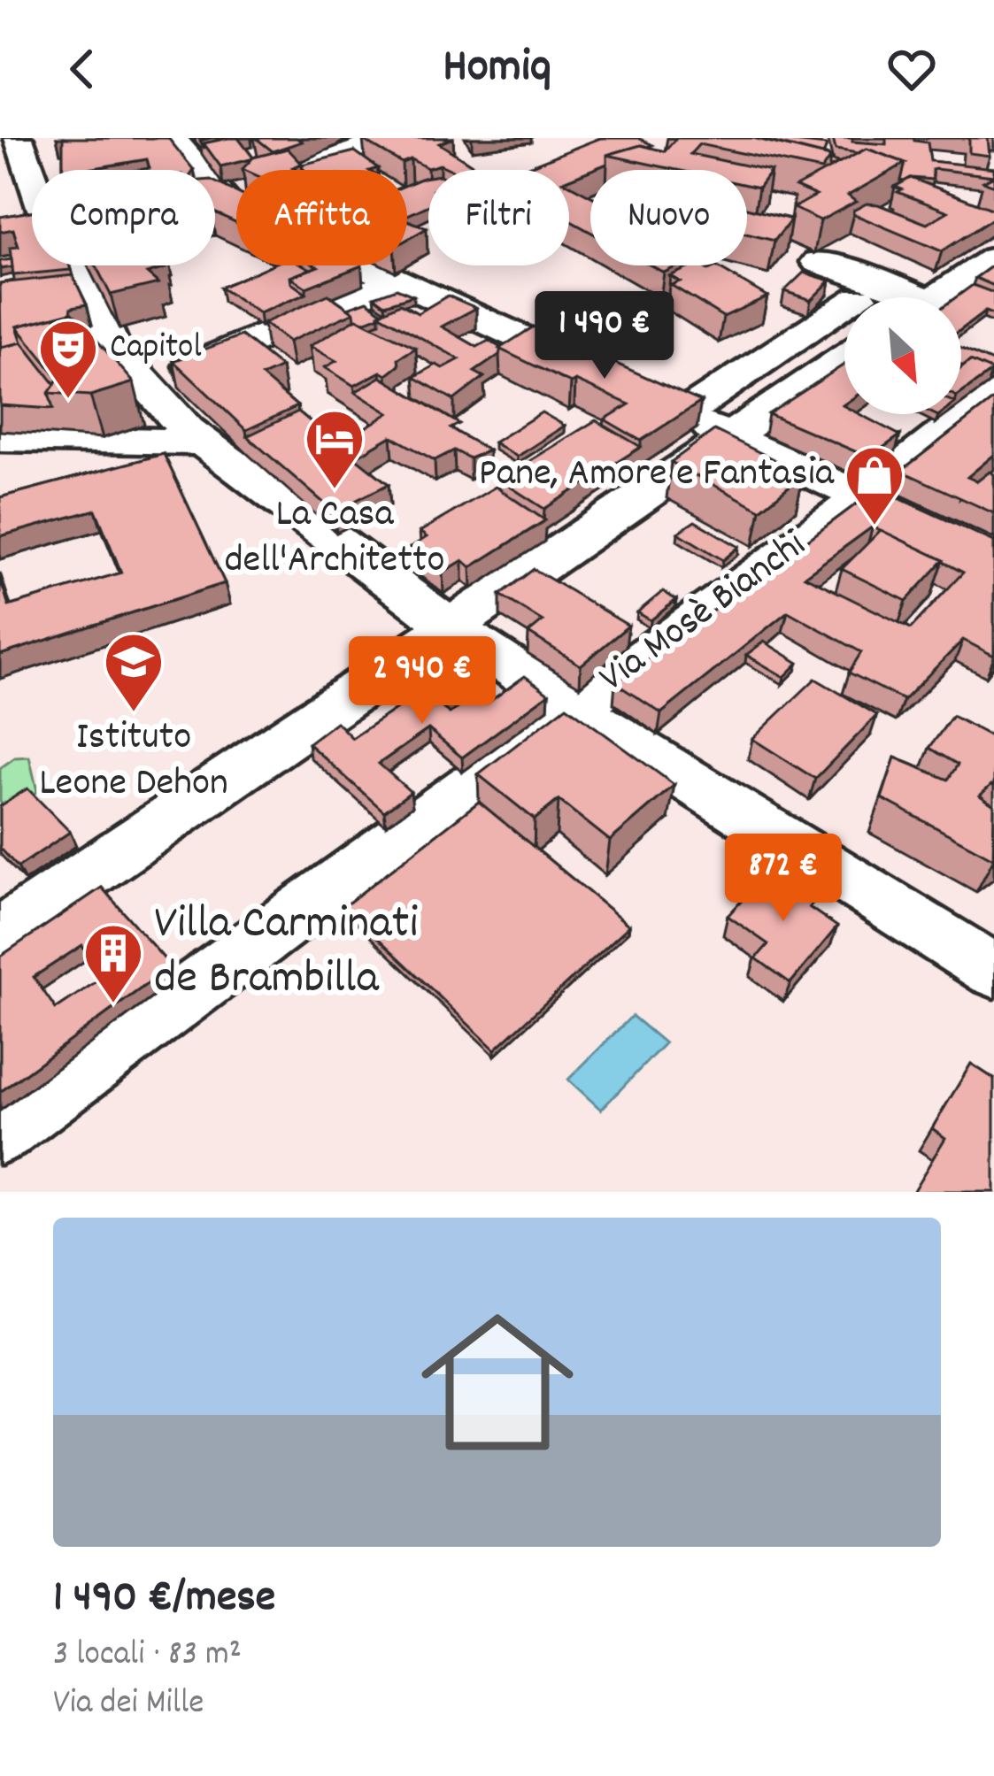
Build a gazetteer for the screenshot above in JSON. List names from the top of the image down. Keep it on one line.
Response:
{"streets":{"street":["Via Mosè Bianchi"]},"places":{"theatre":["Capitol"],"hotel":["La Casa dell'Architetto"],"shop":["Pane, Amore e Fantasia"],"school or university":["Istituto Leone Dehon"],"building":["Villa Carminati de Brambilla"]},"north":"bottom right","page":{"header":"Homiq","chip":["Compra","Affitta","Filtri","Nuovo"],"price":["1 490 €","2 940 €","872 €"],"list":[{"name":"1 490 €/mese","note":"3 locali · 83 m² · Via dei Mille"}]}}
